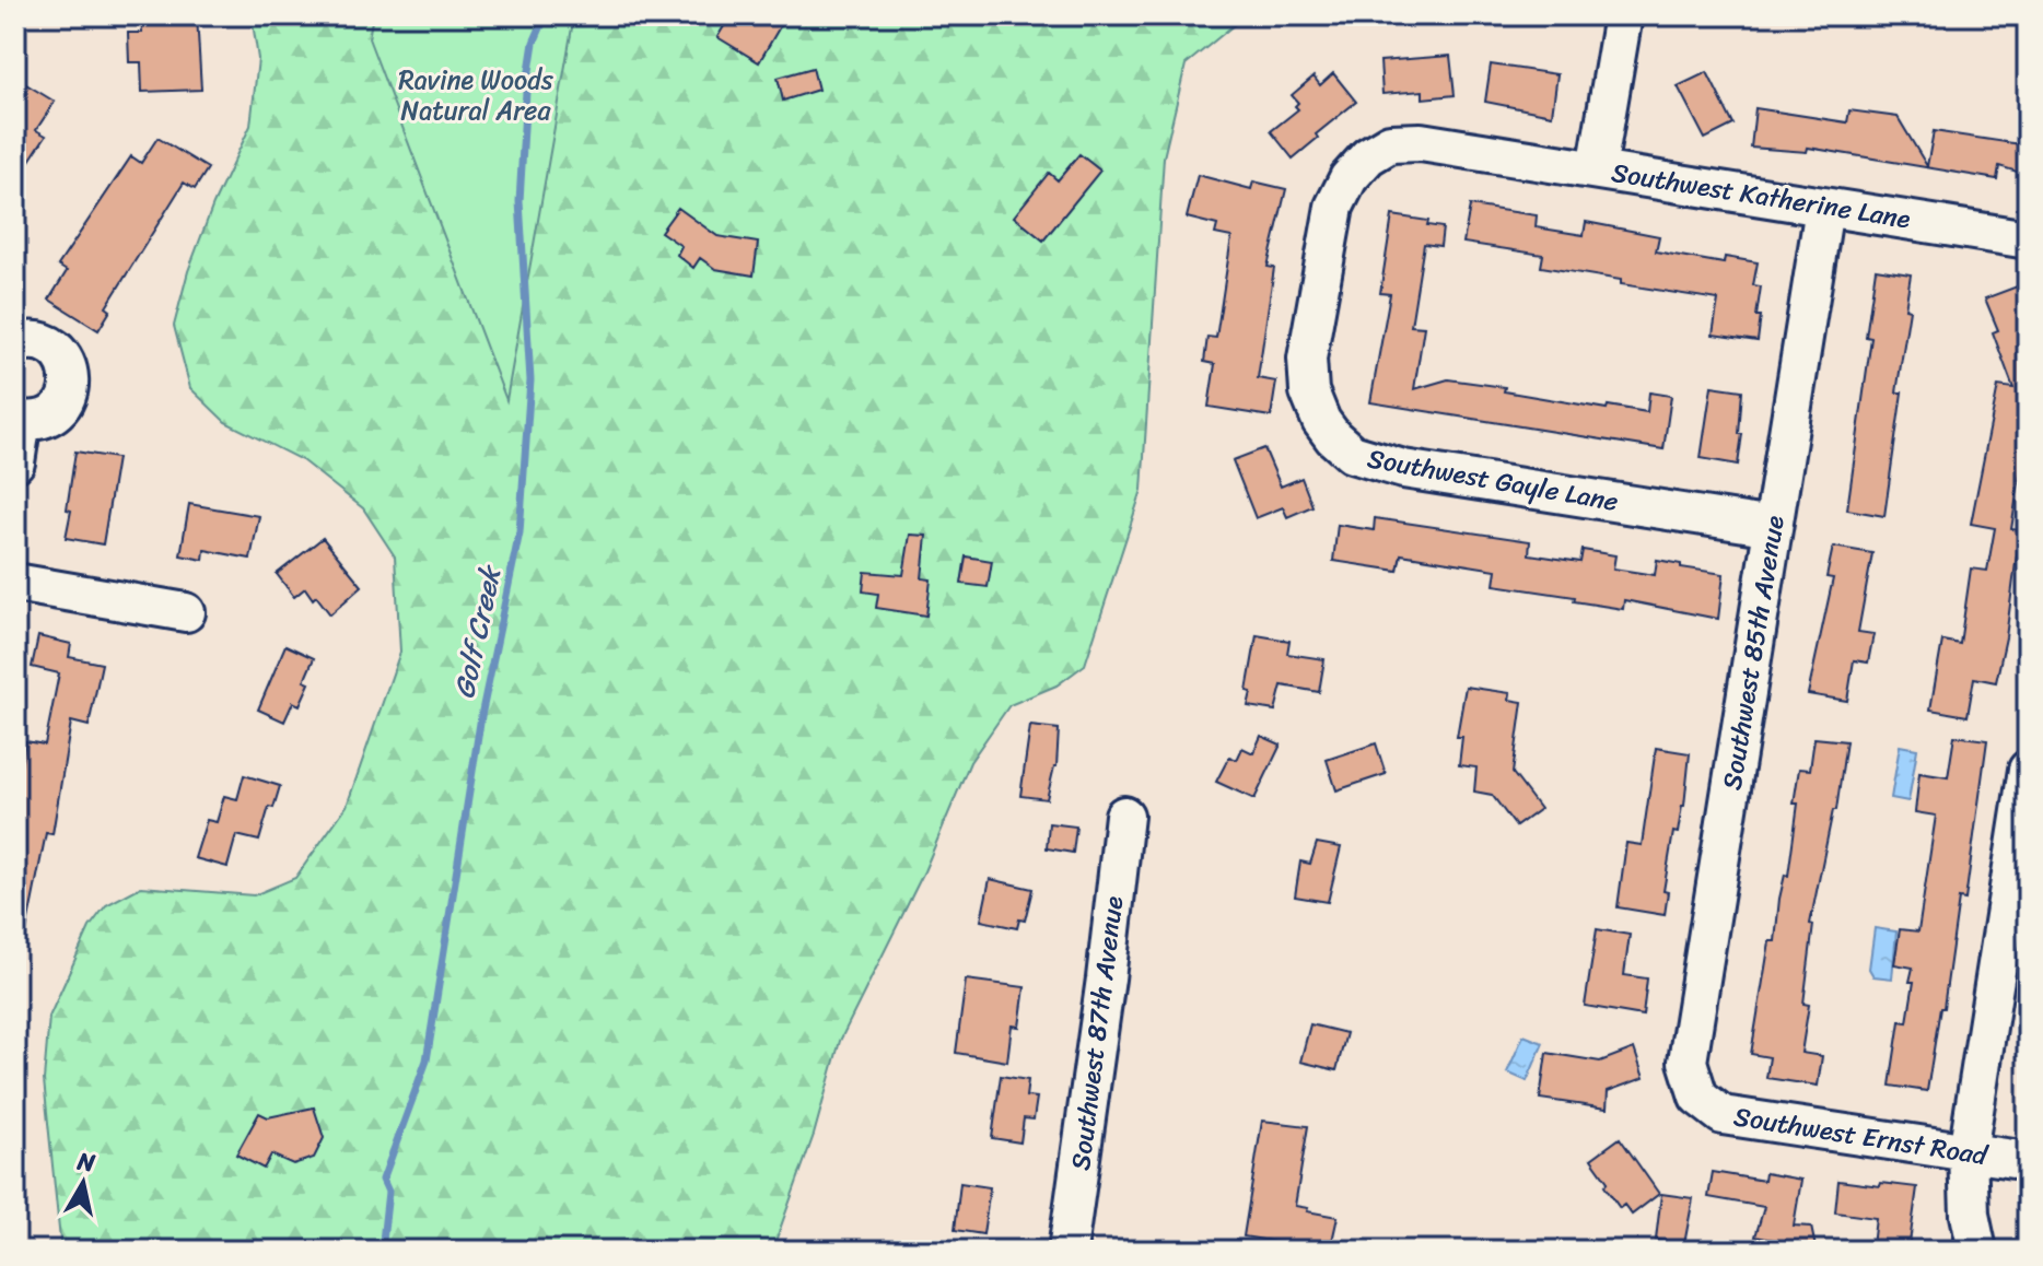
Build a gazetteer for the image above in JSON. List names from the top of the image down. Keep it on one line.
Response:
{"streets":{"street":["Southwest Katherine Lane","Southwest Gayle Lane","Southwest 85th Avenue","Southwest 87th Avenue","Southwest Ernst Road"]},"crossings":[["Southwest Katherine Lane","Southwest Gayle Lane"],["Southwest Katherine Lane","Southwest 85th Avenue"],["Southwest Gayle Lane","Southwest 85th Avenue"],["Southwest 85th Avenue","Southwest Ernst Road"]],"water":["Golf Creek"],"parks":["Ravine Woods Natural Area"],"north":"top"}
